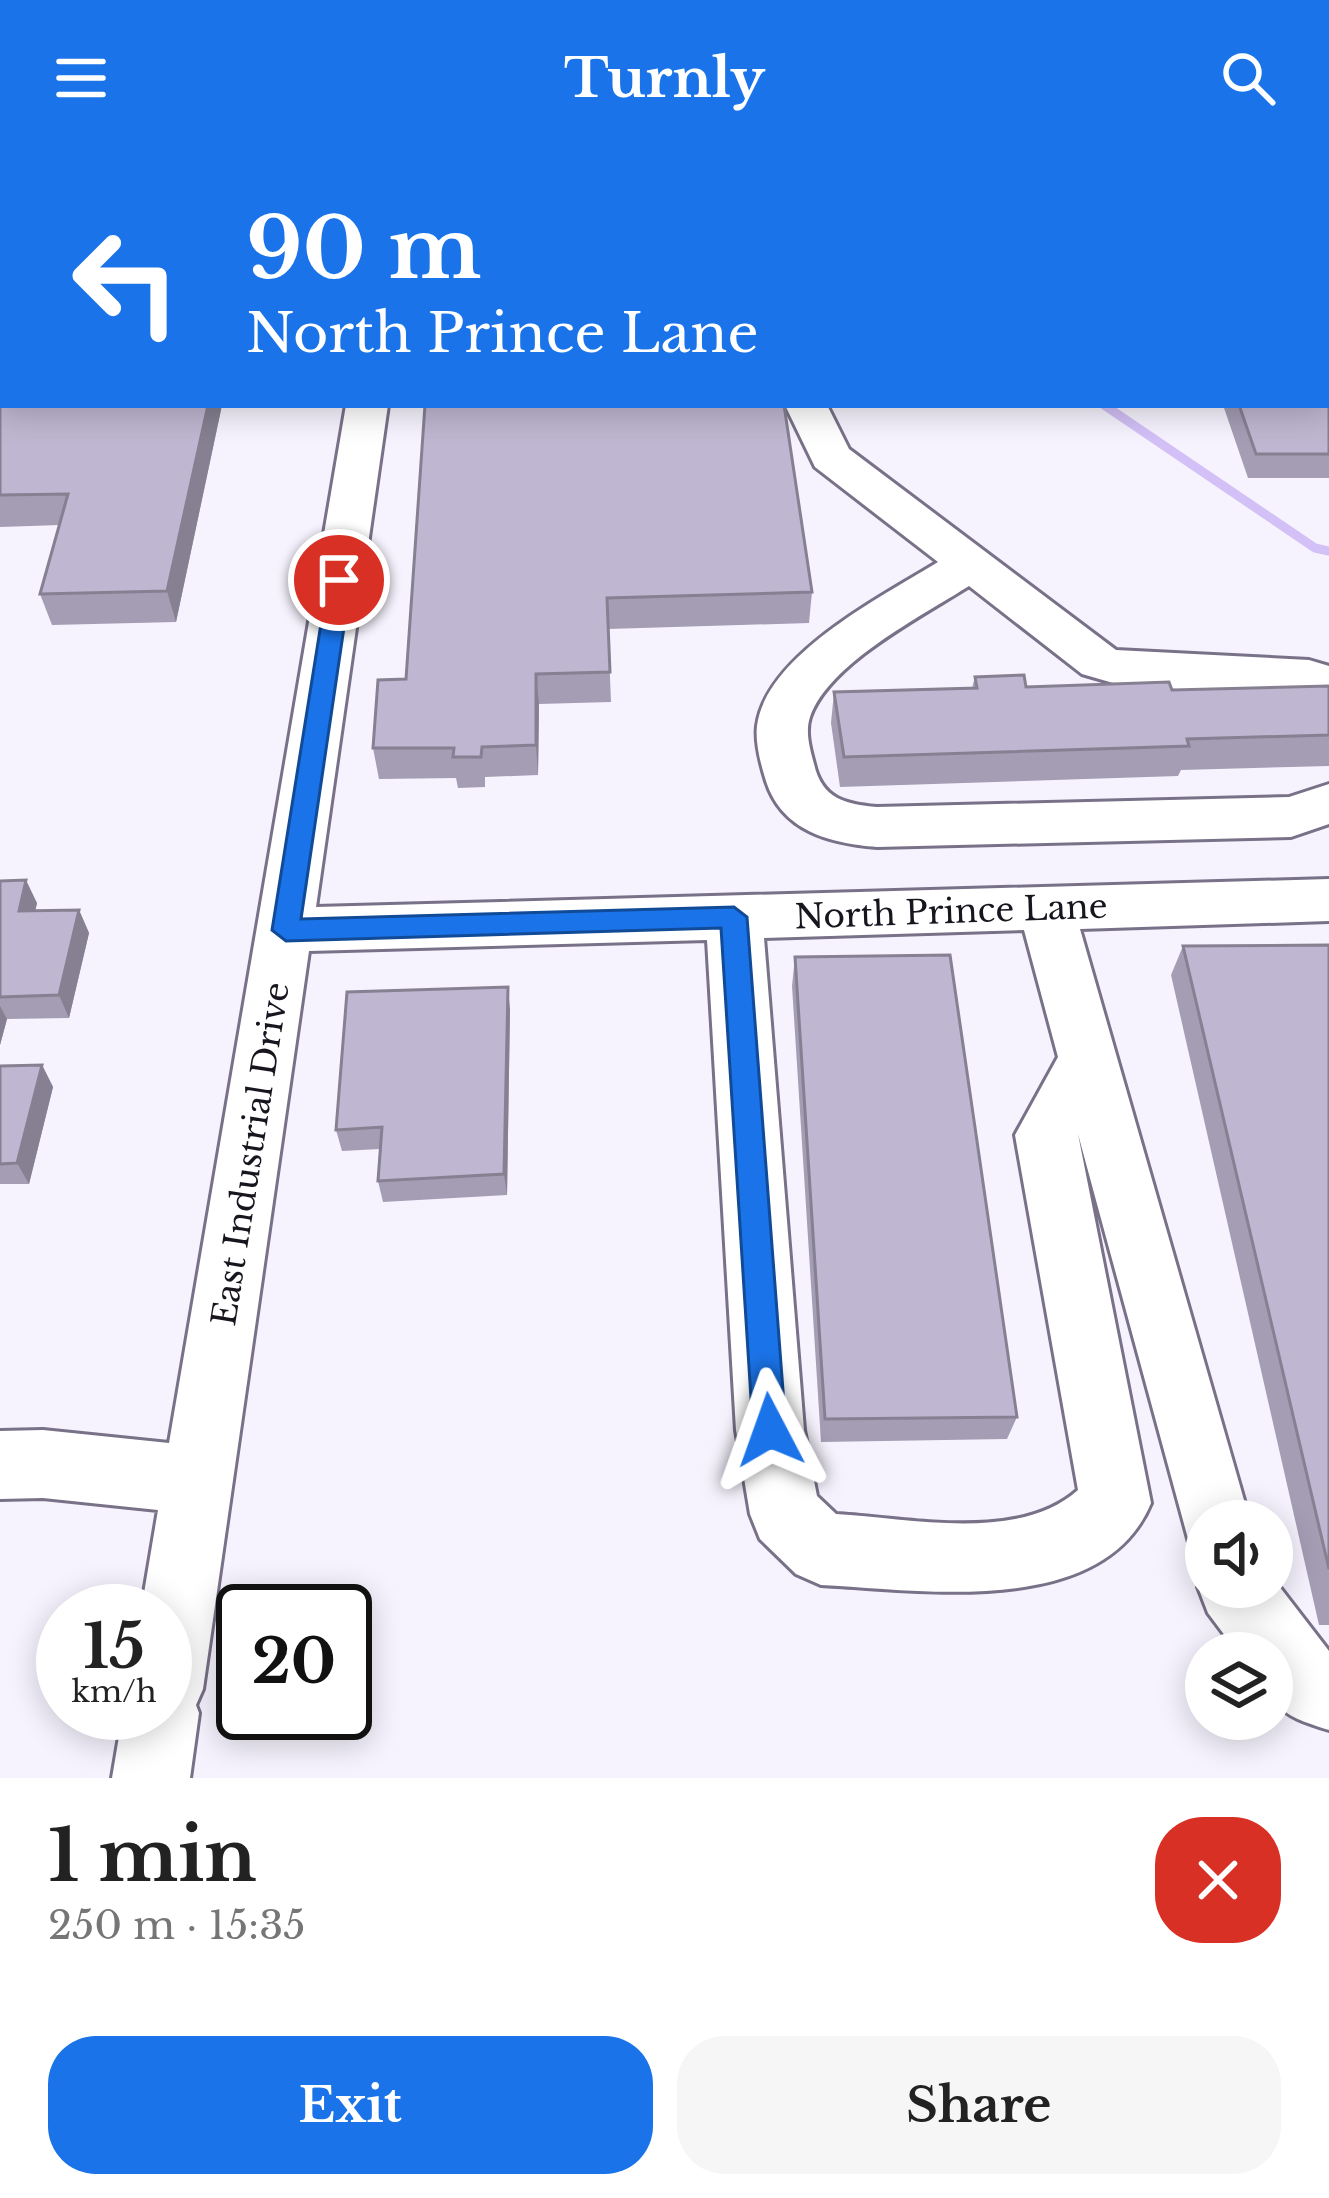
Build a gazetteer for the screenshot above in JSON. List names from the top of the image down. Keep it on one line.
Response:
{"streets":{"street":["North Prince Lane","East Industrial Drive"]},"crossings":[["North Prince Lane","East Industrial Drive"]],"page":{"header":"Turnly","turn":["90 m","North Prince Lane"],"speed":"15 km/h","limit":"20","heading":["1 min","250 m · 15:35"],"buttons":["Exit","Share"]}}
